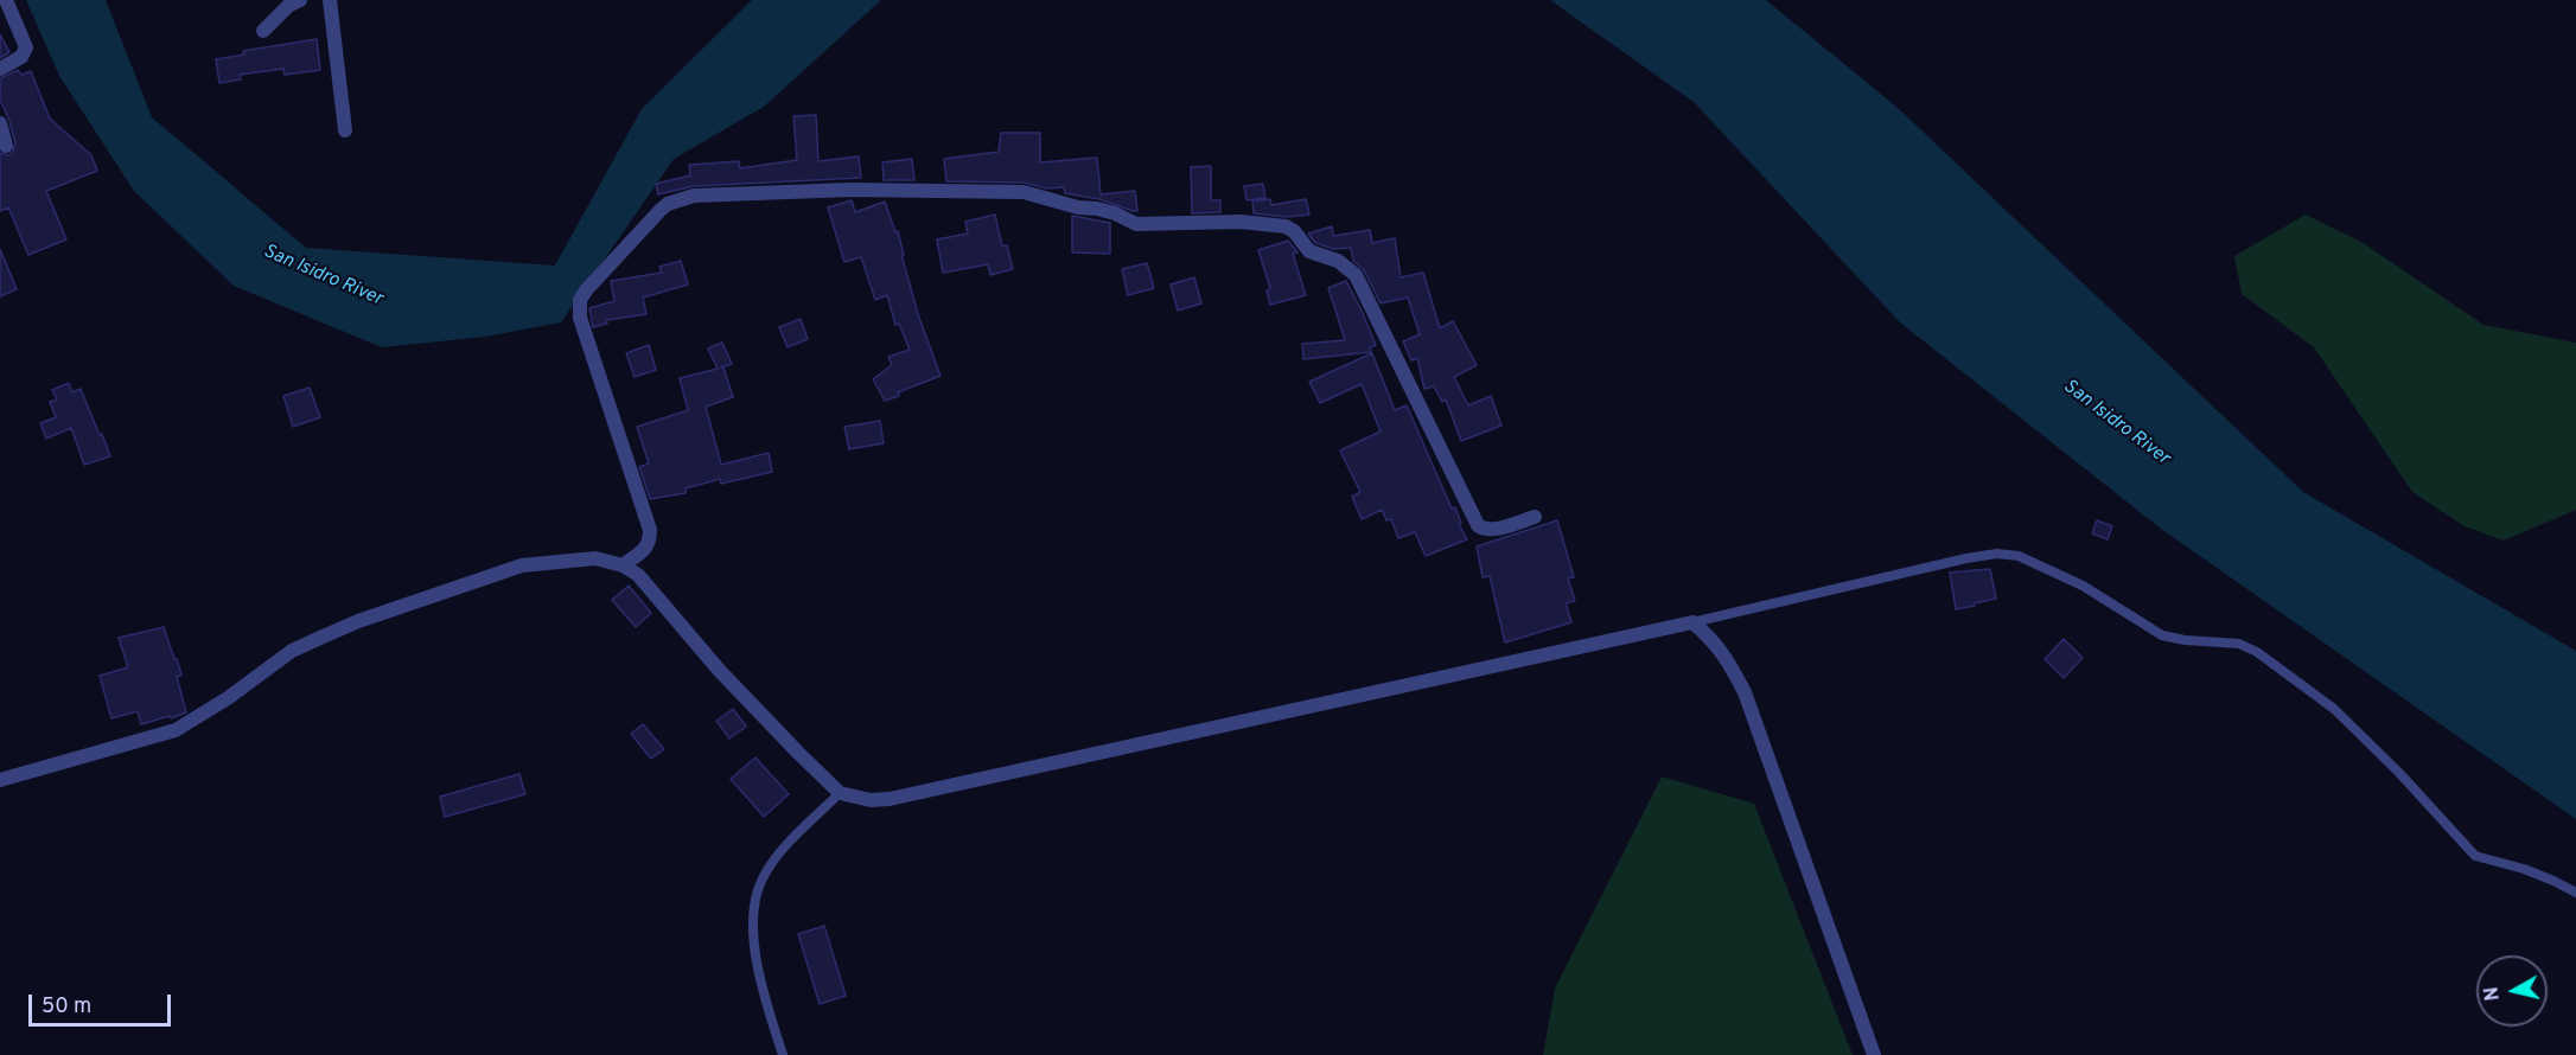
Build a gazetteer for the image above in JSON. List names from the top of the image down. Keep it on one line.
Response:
{"water":["San Isidro River"],"scale_bar":"50 m","north":"left"}
